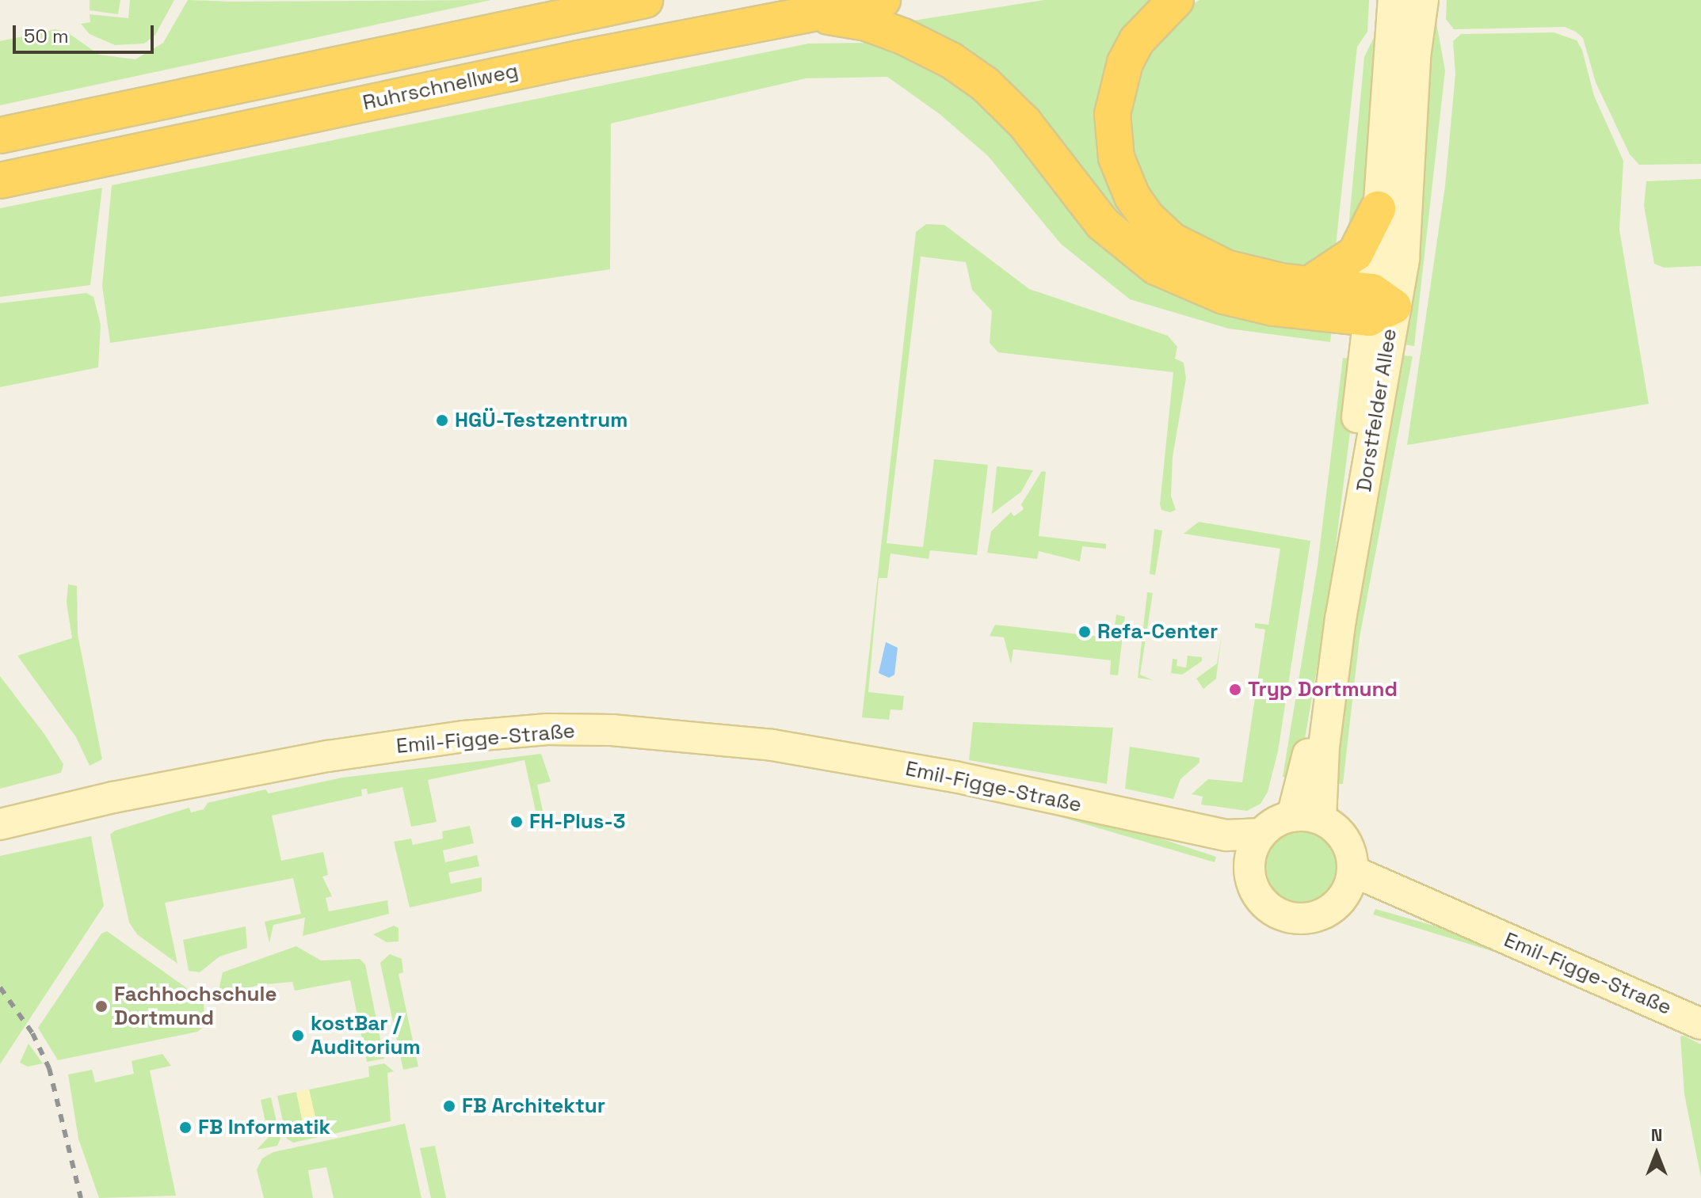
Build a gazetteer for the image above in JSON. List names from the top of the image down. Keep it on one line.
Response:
{"streets":{"highway":["Ruhrschnellweg"],"street":["Dorstfelder Allee","Emil-Figge-Straße"]},"crossings":[["Dorstfelder Allee","Emil-Figge-Straße"]],"places":["HGÜ-Testzentrum","Refa-Center","Tryp Dortmund","FH-Plus-3","Fachhochschule Dortmund","kostBar / Auditorium","FB Architektur","FB Informatik"],"scale_bar":"50 m","north":"top"}
